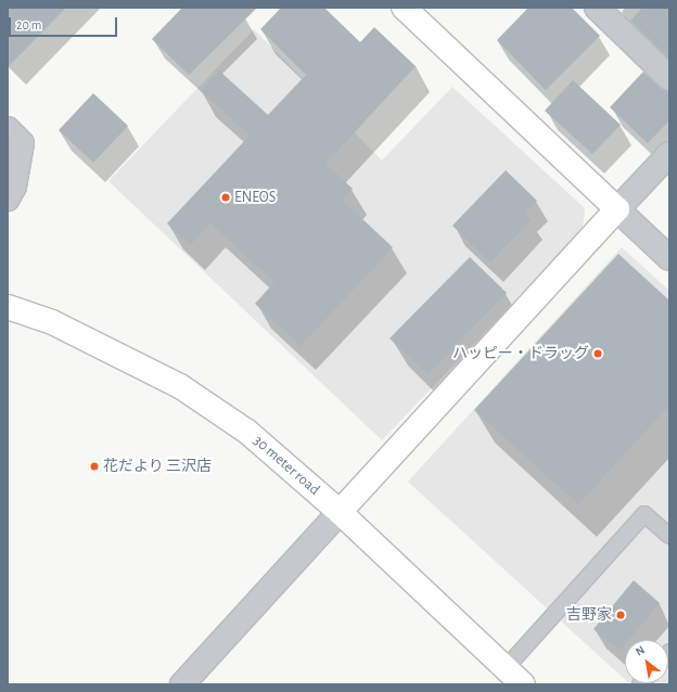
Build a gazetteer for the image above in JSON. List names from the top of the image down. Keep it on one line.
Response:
{"streets":{"street":["30 meter road"]},"places":["ENEOS","ハッピー・ドラッグ","花だより 三沢店","吉野家"],"scale_bar":"20 m","north":"top left"}
